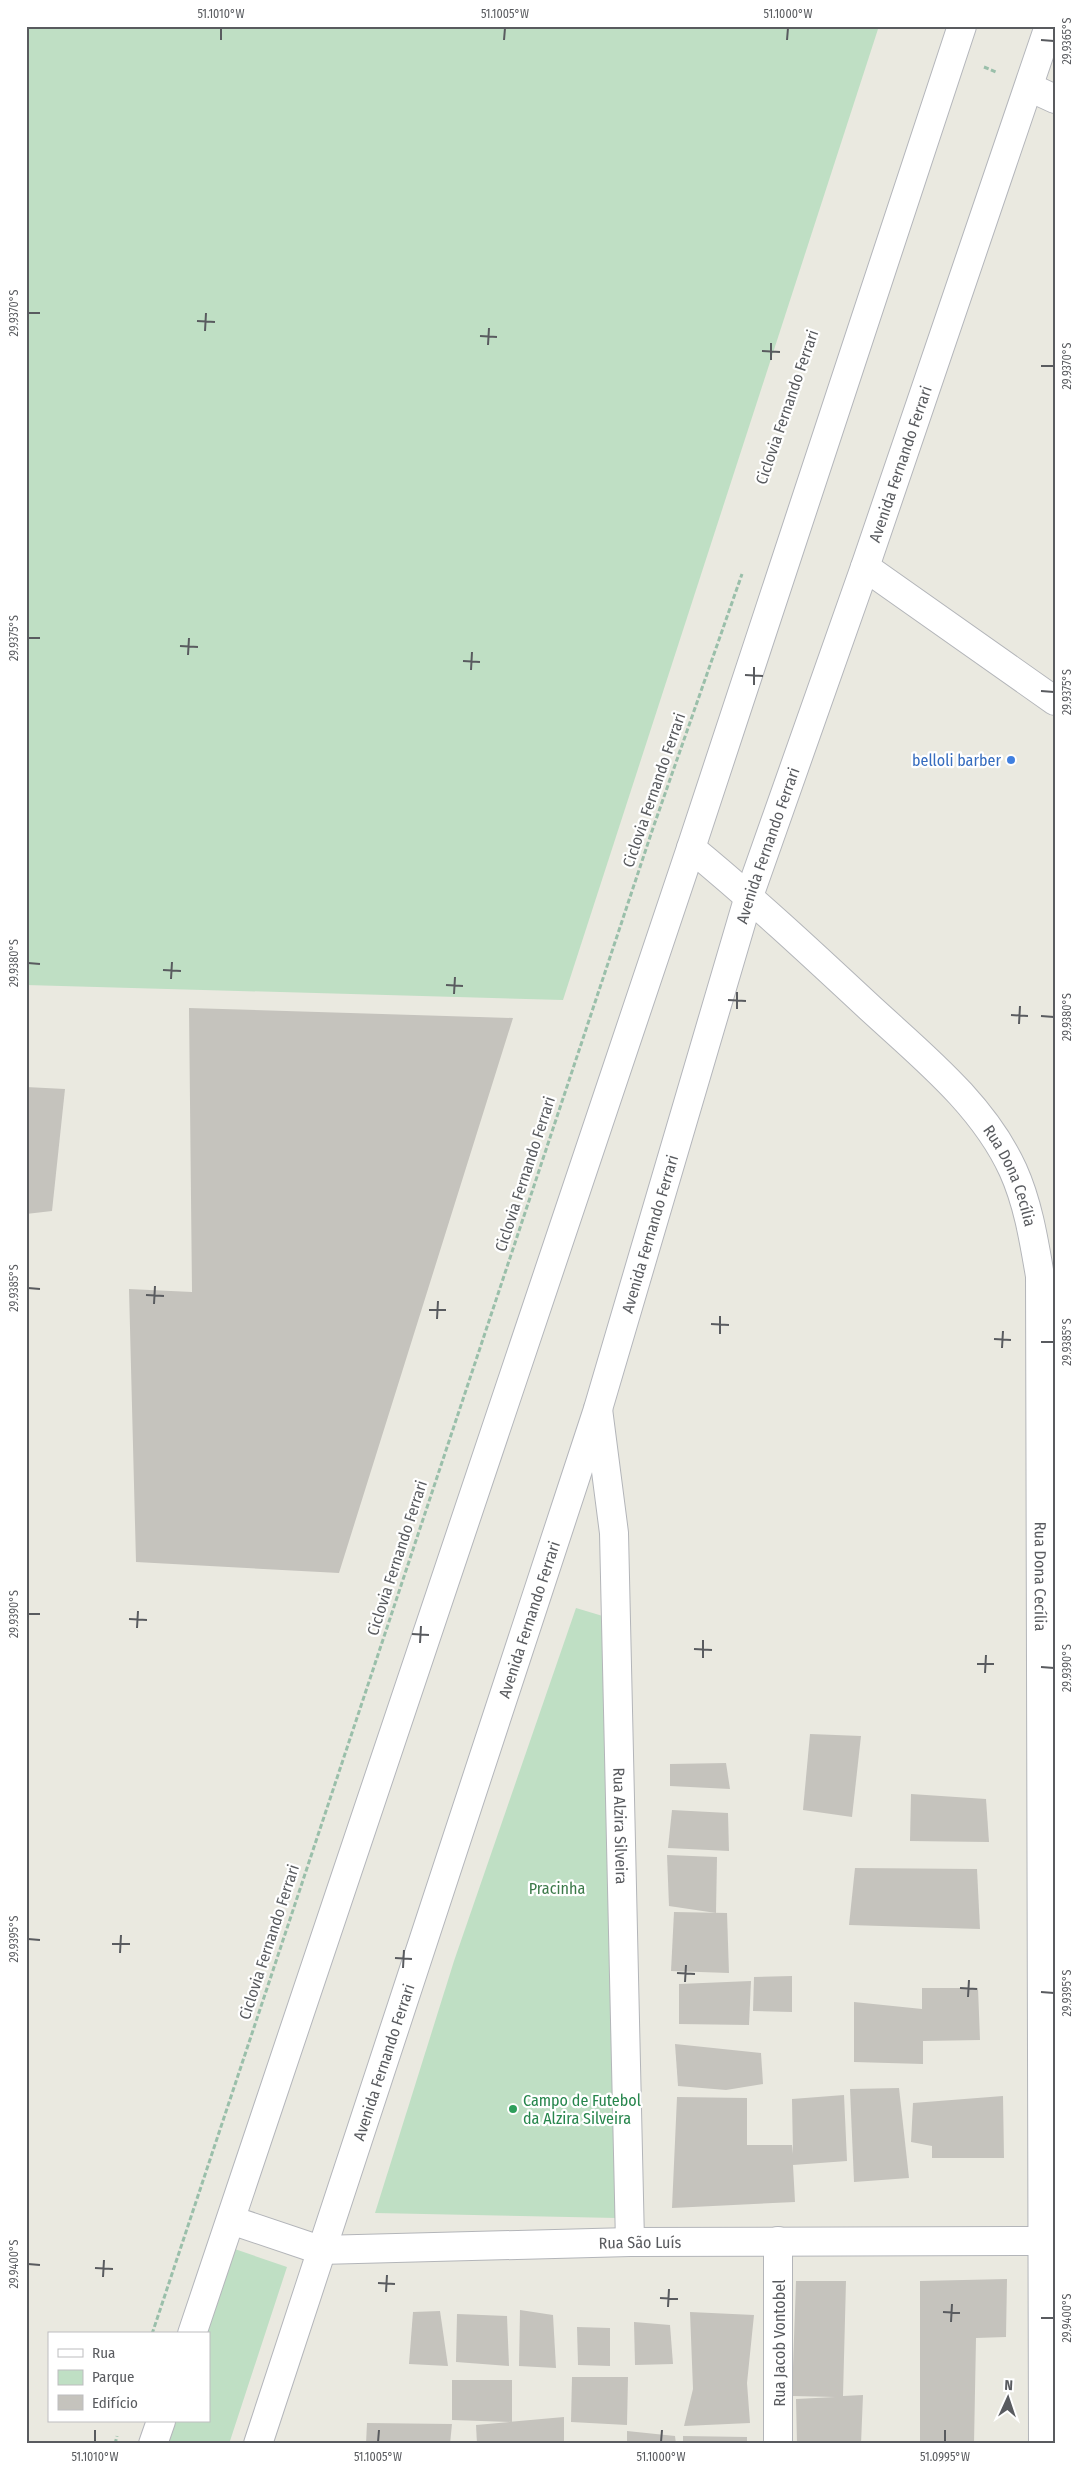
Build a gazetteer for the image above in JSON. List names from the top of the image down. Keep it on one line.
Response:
{"streets":{"main road":["Avenida Fernando Ferrari","Rua Dona Cecília","Rua Alzira Silveira","Rua São Luís","Rua Jacob Vontobel"],"path":["Ciclovia Fernando Ferrari"]},"crossings":[["Avenida Fernando Ferrari","Rua Dona Cecília"],["Avenida Fernando Ferrari","Rua Alzira Silveira"],["Avenida Fernando Ferrari","Rua São Luís"],["Rua Dona Cecília","Rua São Luís"],["Rua Alzira Silveira","Rua São Luís"],["Rua São Luís","Rua Jacob Vontobel"]],"parks":["Pracinha"],"places":["belloli barber","Campo de Futebol da Alzira Silveira"],"legend":["Rua","Parque","Edifício"],"north":"top","coordinates":["51.1010°W","51.1005°W","51.1000°W","29.9365°S","29.9370°S","29.9375°S","29.9380°S","29.9385°S","29.9390°S","29.9395°S","29.9400°S","51.0995°W"]}
